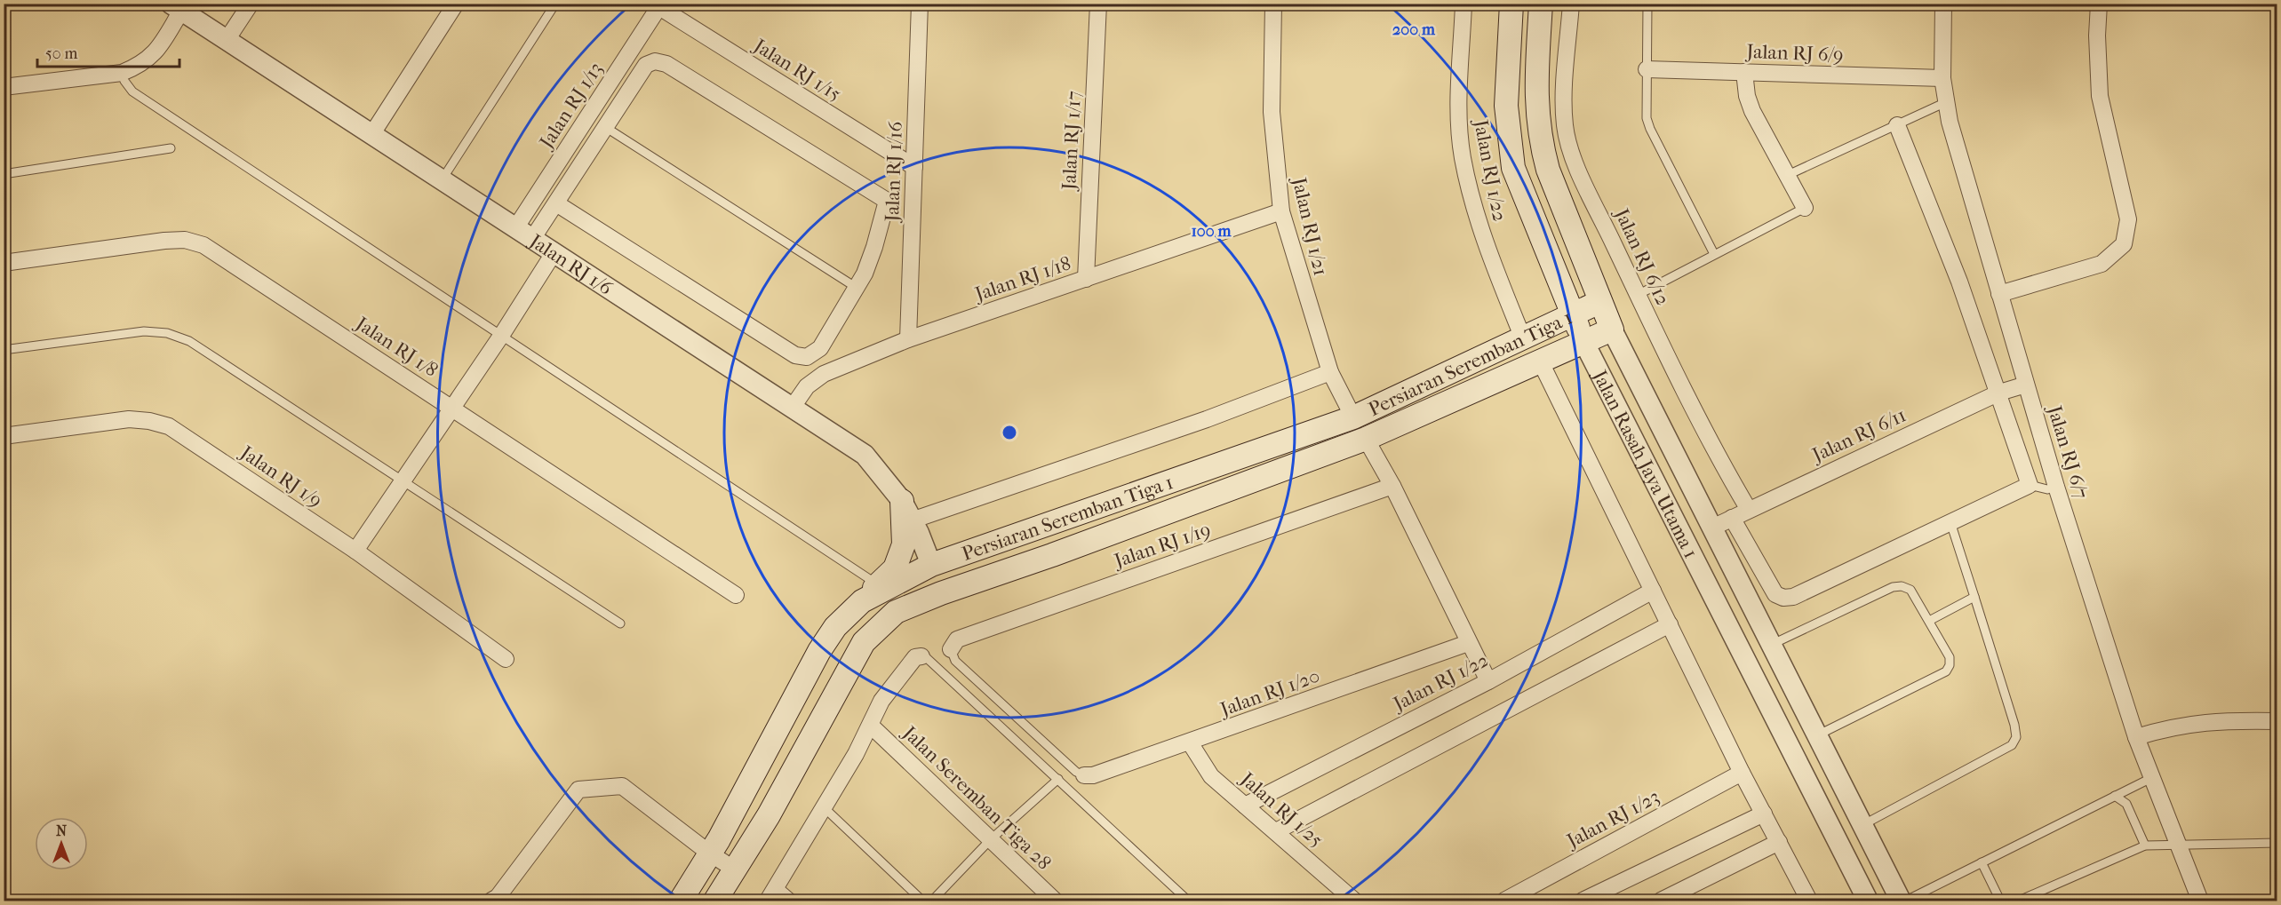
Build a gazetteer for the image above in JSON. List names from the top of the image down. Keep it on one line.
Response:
{"streets":{"main road":["Persiaran Seremban Tiga 1","Jalan Rasah Jaya Utama 1"],"street":["Jalan RJ 6/9","Jalan RJ 1/15","Jalan RJ 1/13","Jalan RJ 1/17","Jalan RJ 1/22","Jalan RJ 1/16","Jalan RJ 1/21","Jalan RJ 6/12","Jalan RJ 1/6","Jalan RJ 1/18","Jalan RJ 1/8","Jalan RJ 6/11","Jalan RJ 6/7","Jalan RJ 1/9","Jalan RJ 1/19","Jalan RJ 1/20","Jalan Seremban Tiga 28","Jalan RJ 1/25","Jalan RJ 1/23"]},"crossings":[["Jalan RJ 6/9","Jalan RJ 6/7"],["Jalan RJ 1/15","Jalan RJ 1/13"],["Jalan RJ 1/15","Jalan RJ 1/16"],["Jalan RJ 1/13","Jalan RJ 1/6"],["Jalan RJ 1/17","Jalan RJ 1/18"],["Jalan RJ 1/22","Persiaran Seremban Tiga 1"],["Jalan RJ 1/22","Jalan RJ 1/25"],["Jalan RJ 1/16","Jalan RJ 1/18"],["Jalan RJ 1/21","Jalan RJ 1/18"],["Jalan RJ 1/21","Persiaran Seremban Tiga 1"],["Jalan RJ 6/12","Jalan RJ 6/11"],["Jalan RJ 1/6","Jalan RJ 1/18"],["Jalan RJ 1/6","Persiaran Seremban Tiga 1"],["Persiaran Seremban Tiga 1","Jalan Rasah Jaya Utama 1"],["Jalan RJ 6/11","Jalan RJ 6/7"],["Jalan RJ 6/11","Jalan Rasah Jaya Utama 1"],["Jalan RJ 1/20","Jalan RJ 1/25"]],"scale_bar":"50 m","north":"top","rings":["200 m","100 m"]}
